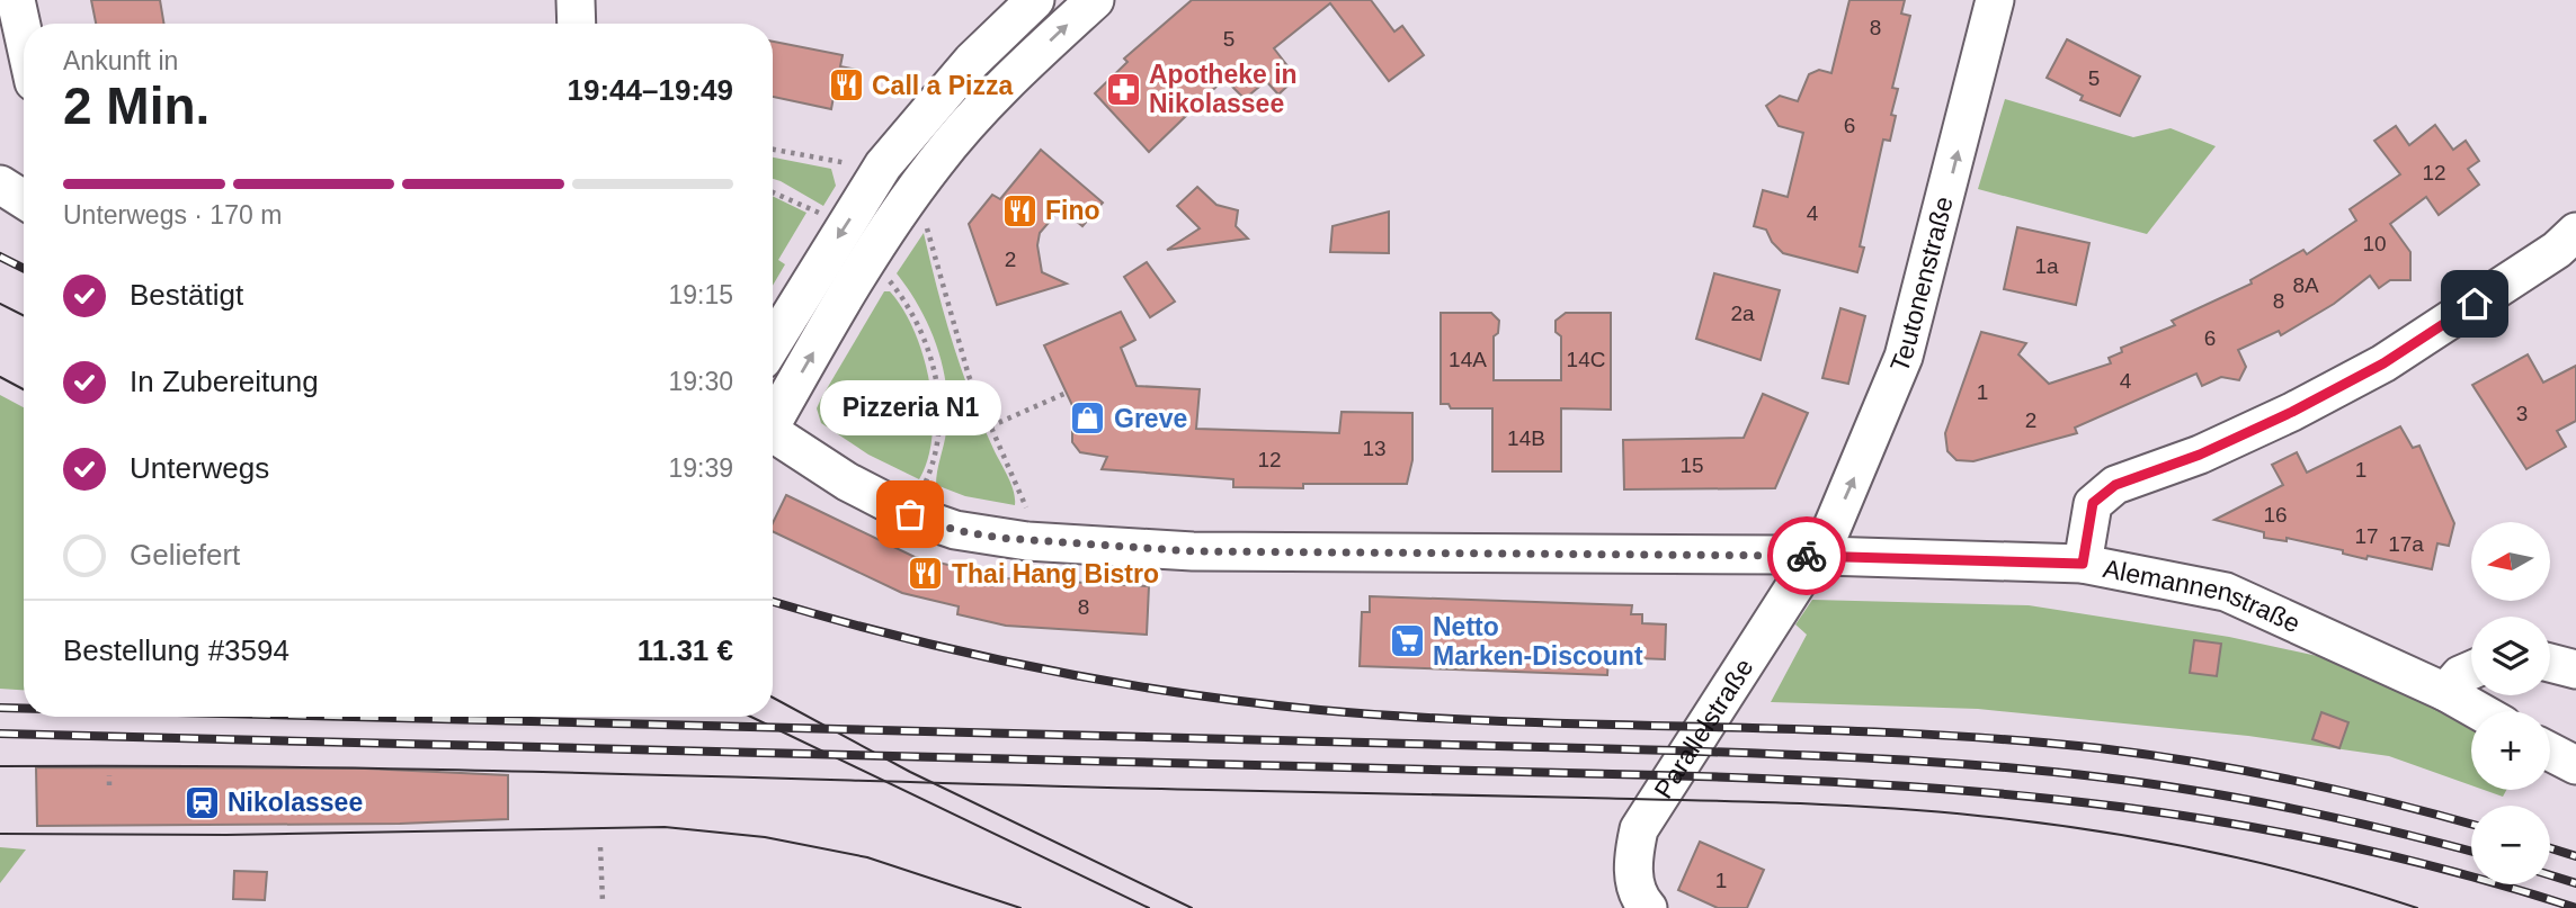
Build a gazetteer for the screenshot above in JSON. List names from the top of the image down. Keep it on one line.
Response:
{"streets":{"street":["Teutonenstraße","Alemannenstraße","Parallelstraße"]},"crossings":[["Teutonenstraße","Alemannenstraße"],["Teutonenstraße","Parallelstraße"],["Alemannenstraße","Parallelstraße"]],"one_way":["Teutonenstraße"],"places":{"restaurant":["Call a Pizza","Fino","Thai Hang Bistro"],"pharmacy":["Apotheke in Nikolassee"],"shop":["Greve"],"other":["Pizzeria N1"],"supermarket":["Netto Marken-Discount"],"station":["Nikolassee"]},"house_numbers":["8","5","5","6","12","4","10","2","1a","8A","8","2a","6","14A","14C","4","1","3","2","14B","13","12","15","1","16","17","17a","8","1"],"north":"left","page":{"heading":["2 Min.","Ankunft in","19:44–19:49"],"panel":["Bestellung #3594","11.31 €"],"bar":"Unterwegs · 170 m","list":[["Bestätigt","19:15"],["In Zubereitung","19:30"],["Unterwegs","19:39"],"Geliefert"],"bubble":"Pizzeria N1","map_buttons":["+","−"]}}
